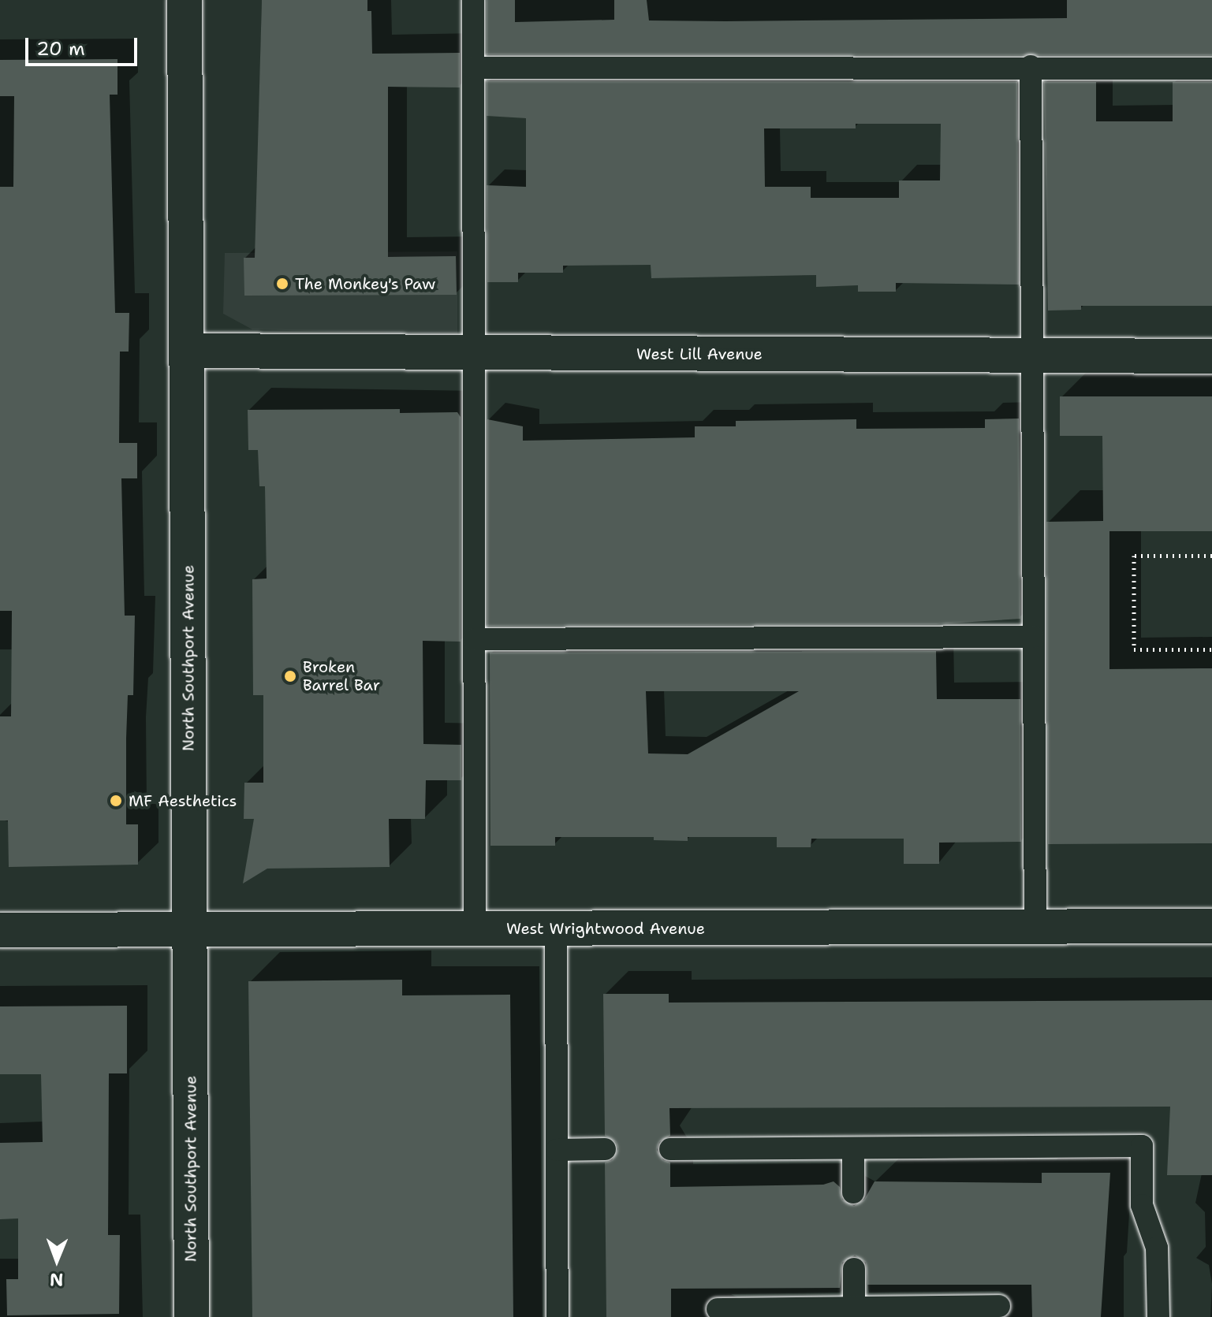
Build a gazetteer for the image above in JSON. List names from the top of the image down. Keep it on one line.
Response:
{"streets":{"street":["West Lill Avenue","North Southport Avenue","West Wrightwood Avenue"]},"crossings":[["West Lill Avenue","North Southport Avenue"],["North Southport Avenue","West Wrightwood Avenue"]],"places":["The Monkey's Paw","Broken Barrel Bar","MF Aesthetics"],"scale_bar":"20 m","north":"bottom"}
